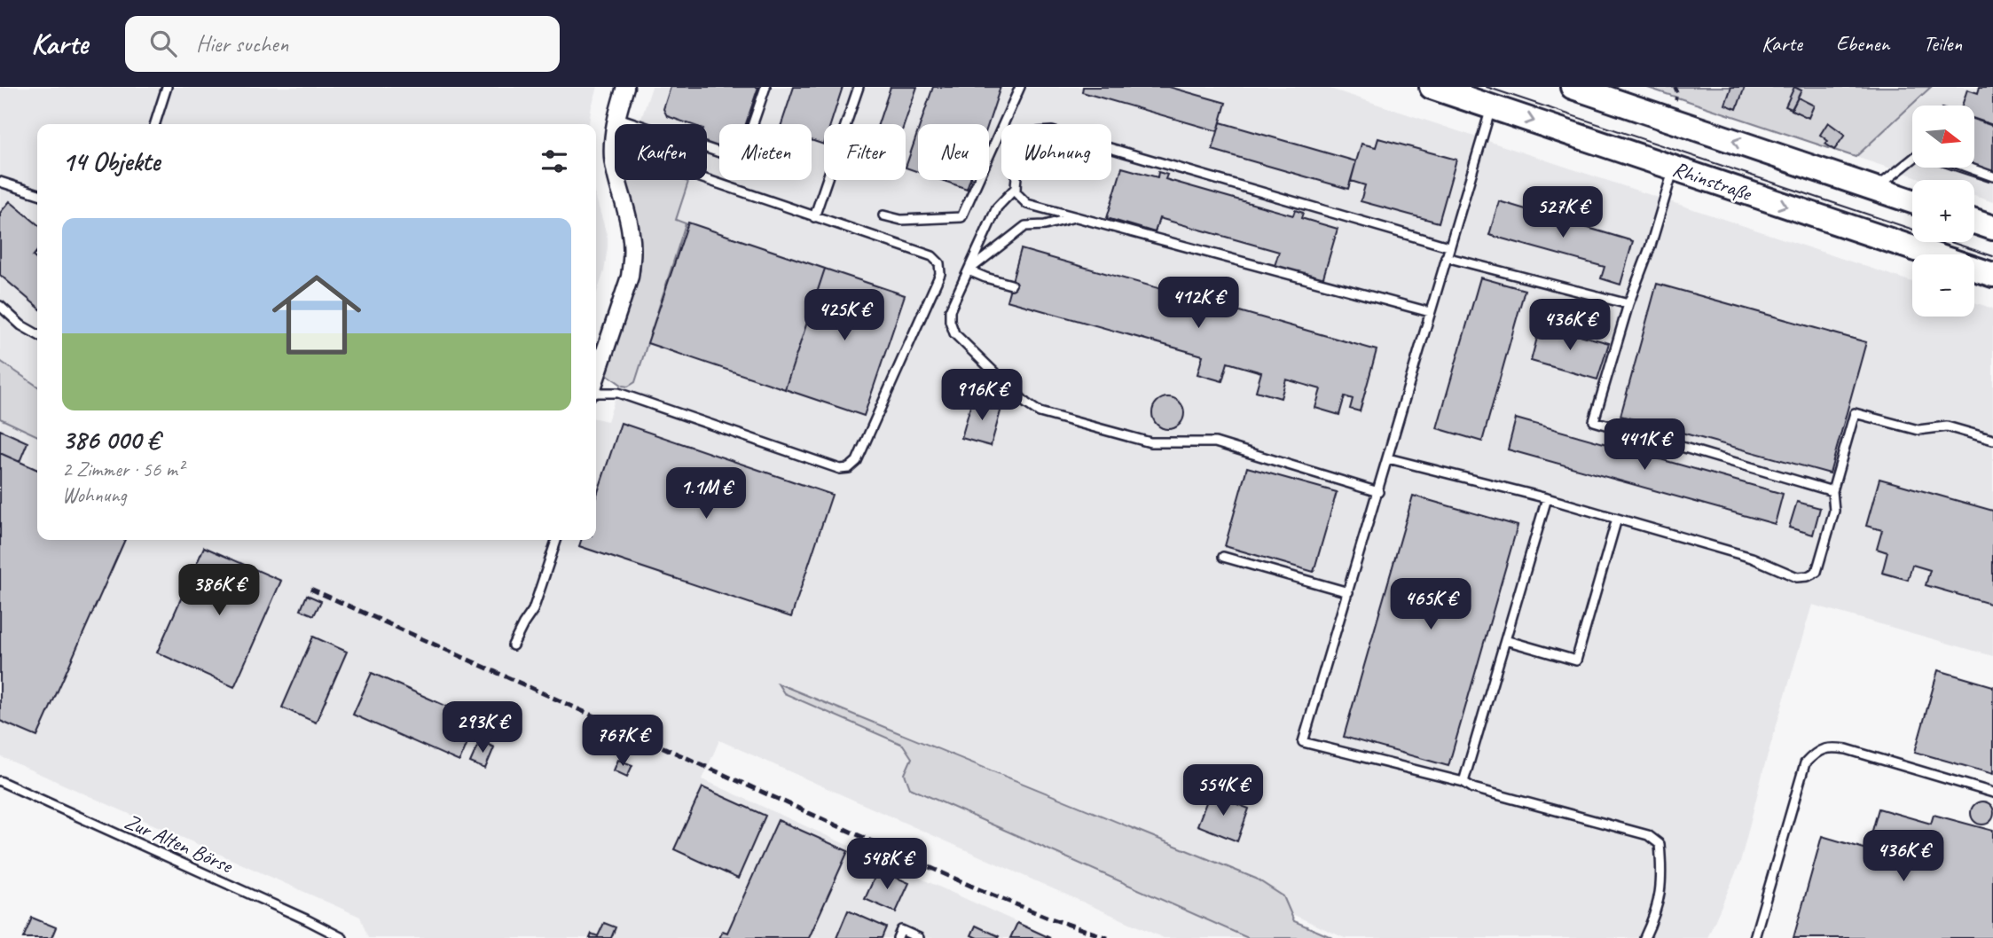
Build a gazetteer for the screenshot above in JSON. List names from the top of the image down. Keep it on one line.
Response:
{"streets":{"main road":["Rhinstraße"],"lane":["Zur Alten Börse"]},"north":"right","page":{"header":"Karte","search":"Hier suchen","nav":["Karte","Ebenen","Teilen"],"map_buttons":["+","−"],"chip":["Kaufen","Mieten","Filter","Neu","Wohnung"],"heading":"14 Objekte","price":["527K €","412K €","425K €","436K €","916K €","441K €","1.1M €","386K €","465K €","293K €","767K €","554K €","436K €","548K €"],"list":[{"name":"386 000 €","note":"2 Zimmer · 56 m² · Wohnung"}]}}
